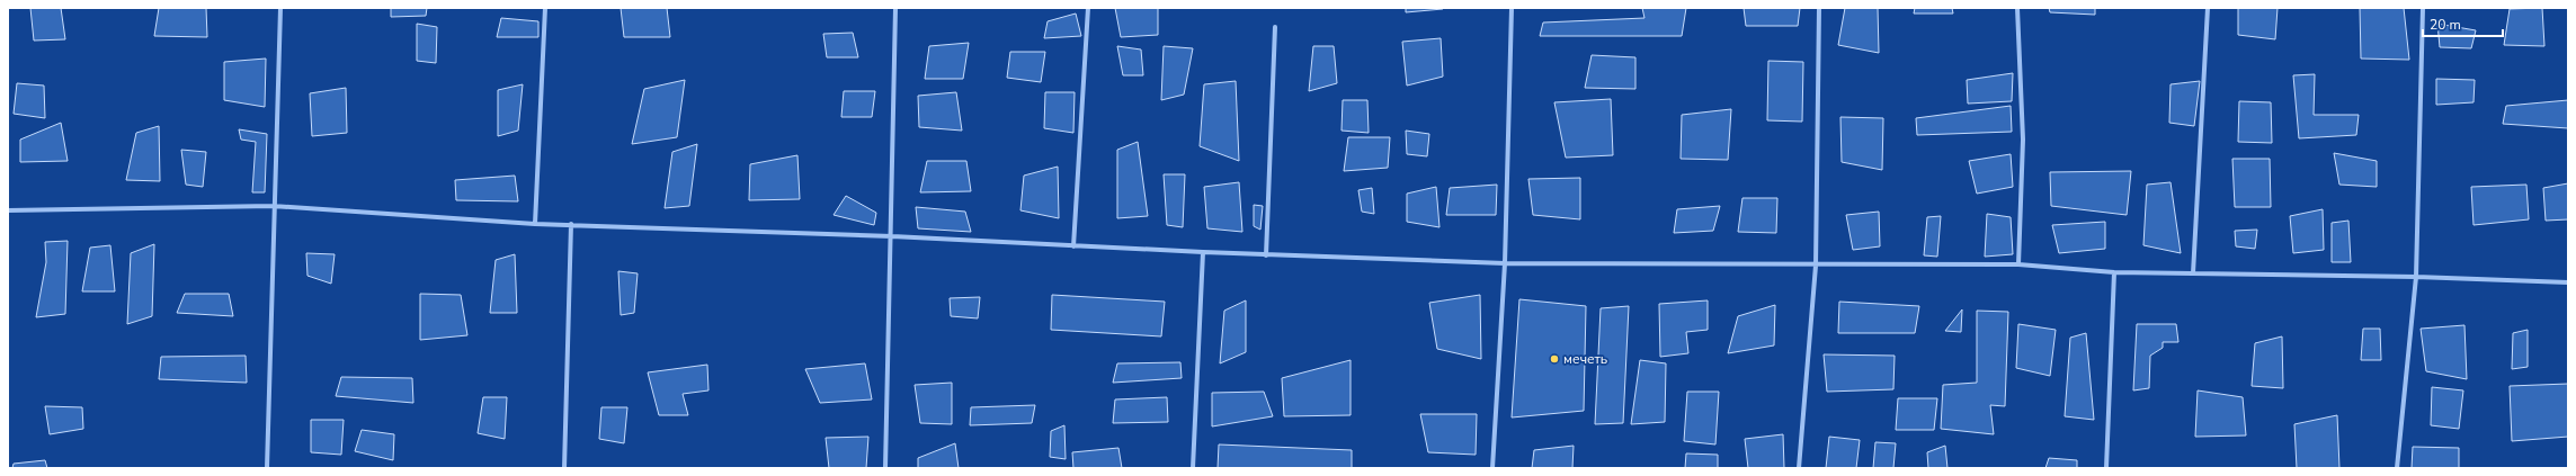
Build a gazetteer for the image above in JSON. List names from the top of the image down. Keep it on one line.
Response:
{"places":["мечеть"],"scale_bar":"20 m"}
